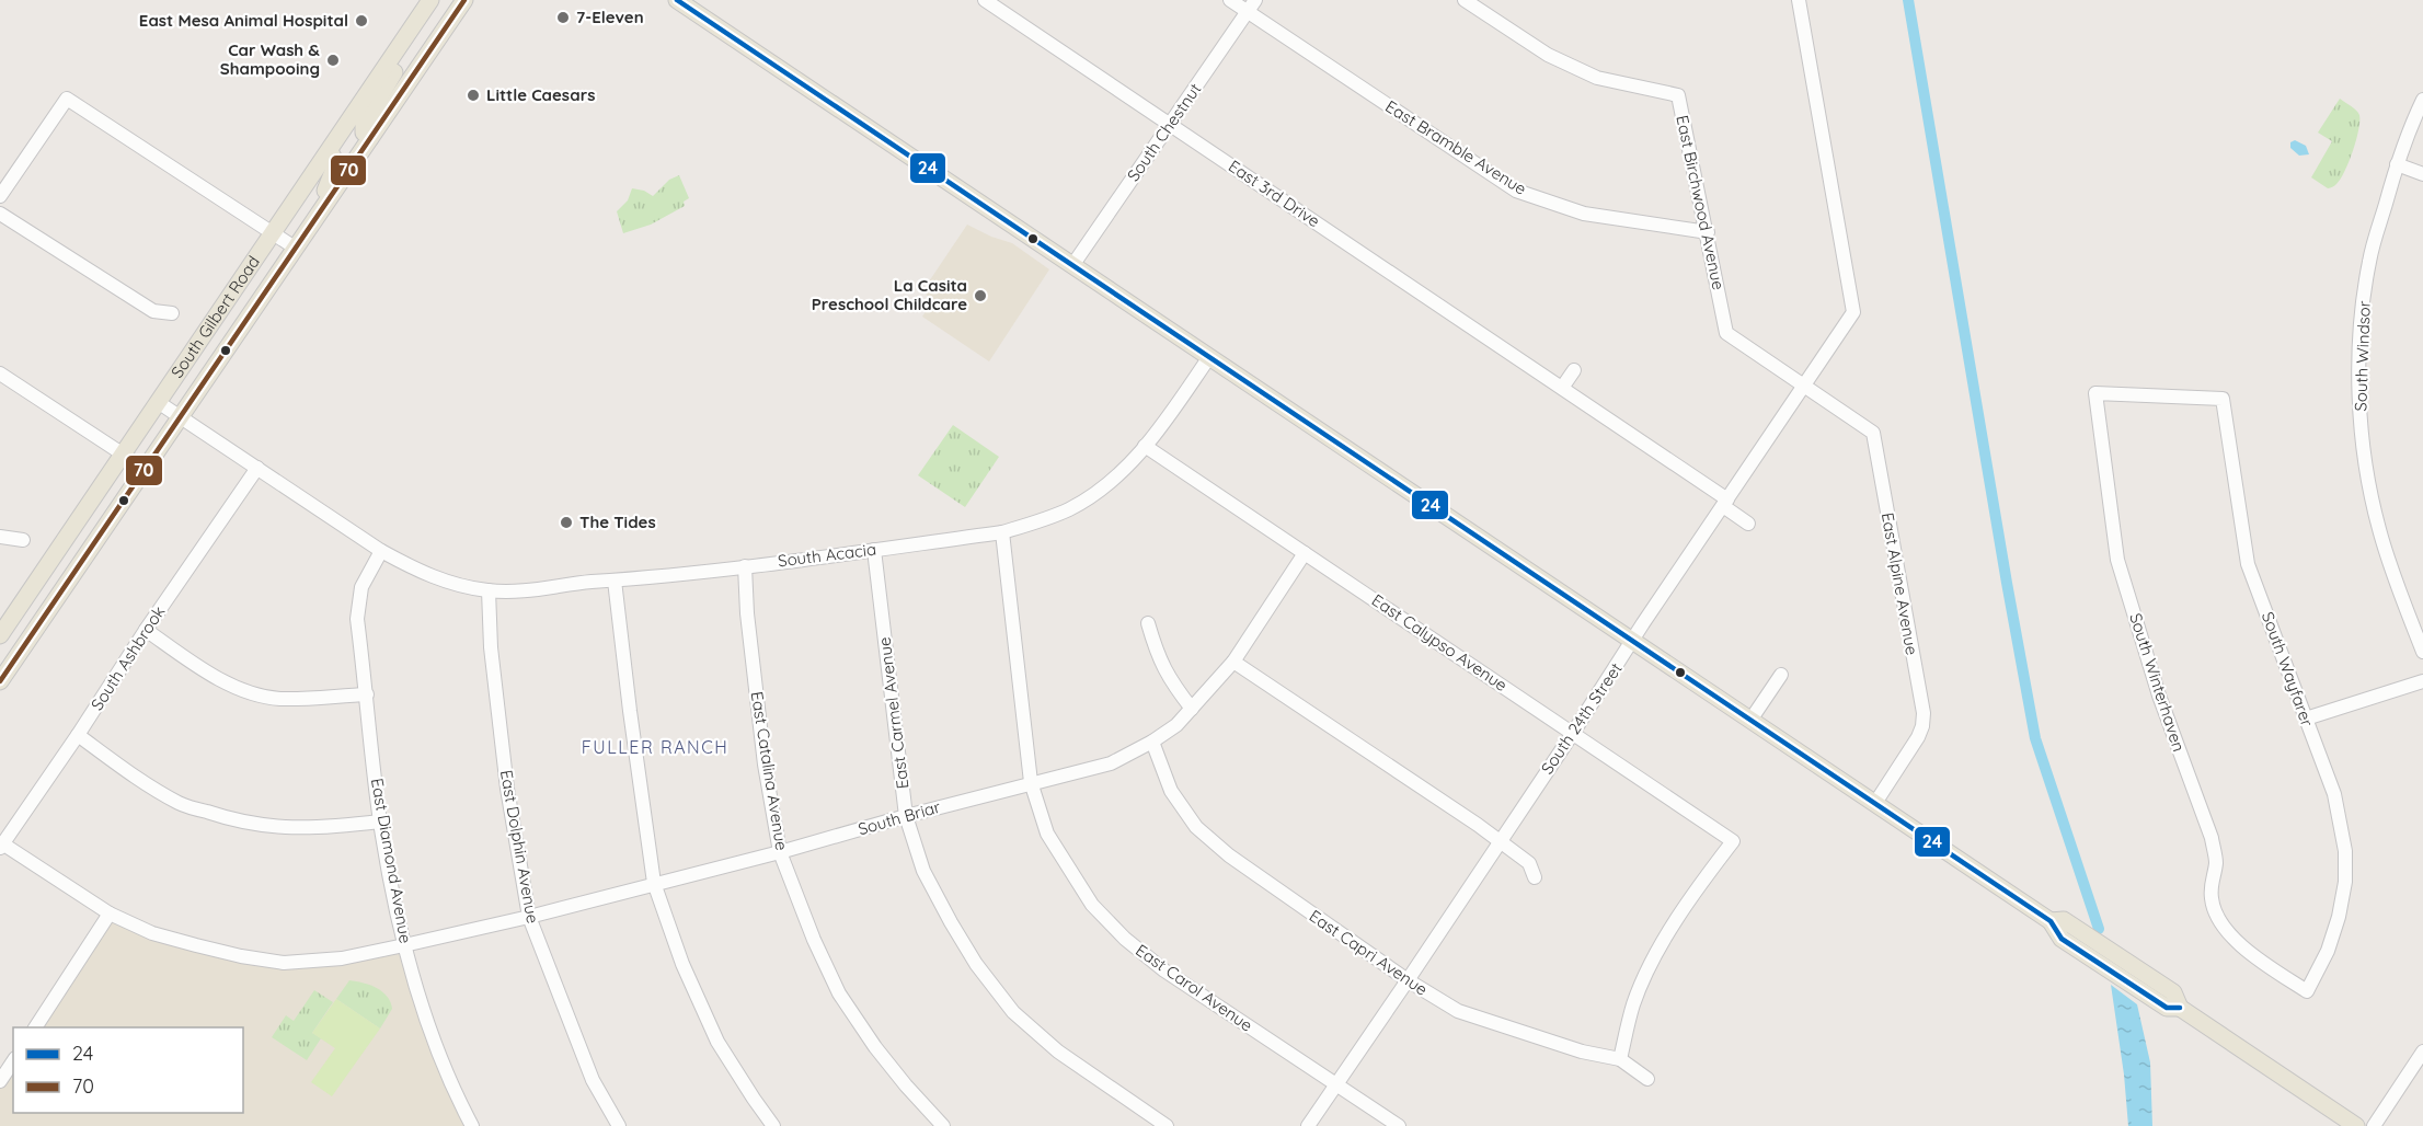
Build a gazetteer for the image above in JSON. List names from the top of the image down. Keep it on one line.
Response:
{"streets":{"main road":["South Gilbert Road"],"street":["South Chestnut","East Bramble Avenue","East 3rd Drive","East Birchwood Avenue","South Windsor","South Acacia","East Alpine Avenue","East Calypso Avenue","South Ashbrook","South Wayfarer","South Winterhaven","East Carmel Avenue","South 24th Street","East Catalina Avenue","South Briar","East Dolphin Avenue","East Diamond Avenue","East Capri Avenue","East Carol Avenue"]},"crossings":[["South Chestnut","East Bramble Avenue"],["South Chestnut","East 3rd Drive"],["East Bramble Avenue","East Birchwood Avenue"],["East 3rd Drive","South 24th Street"],["East Birchwood Avenue","East Alpine Avenue"],["East Birchwood Avenue","South 24th Street"],["South Gilbert Road","South Acacia"],["South Acacia","East Calypso Avenue"],["South Acacia","South Ashbrook"],["South Acacia","East Carmel Avenue"],["South Acacia","East Catalina Avenue"],["South Acacia","East Dolphin Avenue"],["South Acacia","East Diamond Avenue"],["South Acacia","East Carol Avenue"],["East Alpine Avenue","South 24th Street"],["East Calypso Avenue","South 24th Street"],["East Calypso Avenue","South Briar"],["East Calypso Avenue","East Capri Avenue"],["South Ashbrook","South Briar"],["South Wayfarer","South Winterhaven"],["East Carmel Avenue","South Briar"],["South 24th Street","East Capri Avenue"],["South 24th Street","East Carol Avenue"],["East Catalina Avenue","South Briar"],["South Briar","East Dolphin Avenue"],["South Briar","East Diamond Avenue"],["South Briar","East Capri Avenue"],["South Briar","East Carol Avenue"]],"districts":["FULLER RANCH"],"places":["7-Eleven","East Mesa Animal Hospital","Car Wash & Shampooing","Little Caesars","La Casita Preschool Childcare","The Tides"],"lines":["transit line 24","transit line 70"],"legend":["24","70"]}
